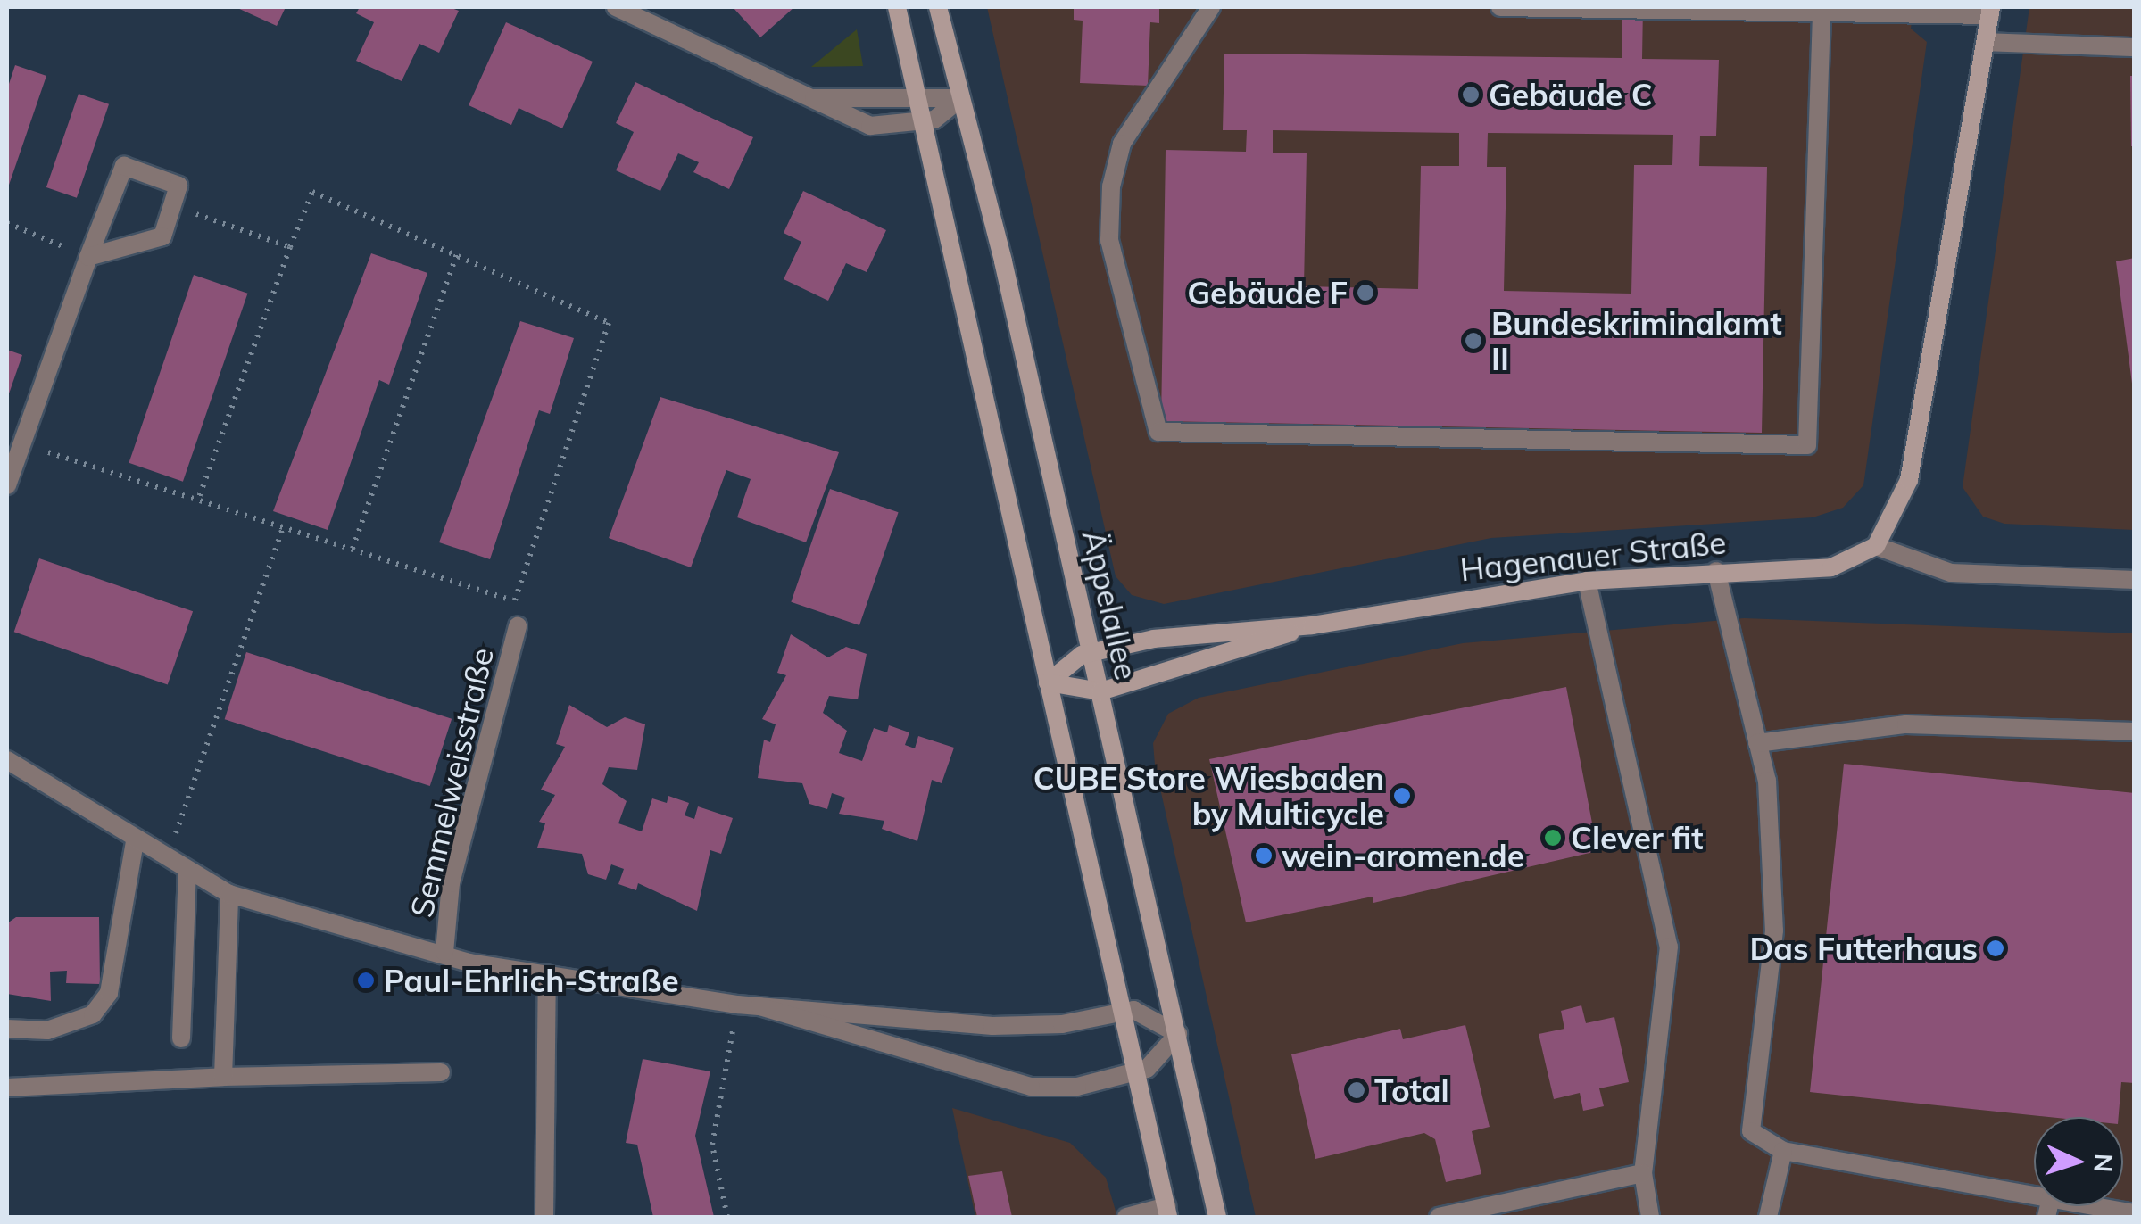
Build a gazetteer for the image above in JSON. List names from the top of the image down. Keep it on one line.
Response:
{"streets":{"main road":["Hagenauer Straße","Äppelallee"],"street":["Semmelweisstraße"]},"crossings":[["Hagenauer Straße","Äppelallee"]],"places":["Gebäude C","Gebäude F","Bundeskriminalamt II","CUBE Store Wiesbaden by Multicycle","Clever fit","wein-aromen.de","Das Futterhaus","Paul-Ehrlich-Straße","Total"],"north":"right"}
